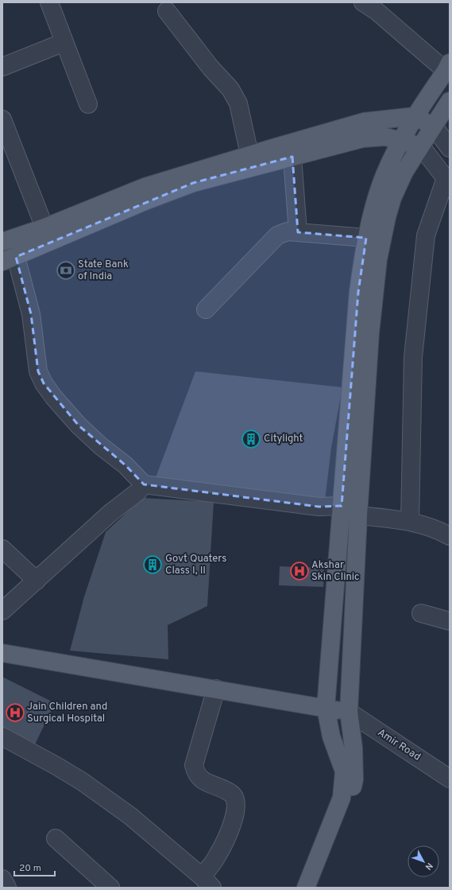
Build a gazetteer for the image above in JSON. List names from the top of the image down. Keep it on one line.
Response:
{"streets":{"street":["Amir Road"]},"places":{"bank":["State Bank of India"],"building":["Citylight","Govt Quaters Class I, II"],"hospital":["Akshar Skin Clinic","Jain Children and Surgical Hospital"]},"scale_bar":"20 m","north":"bottom right"}
